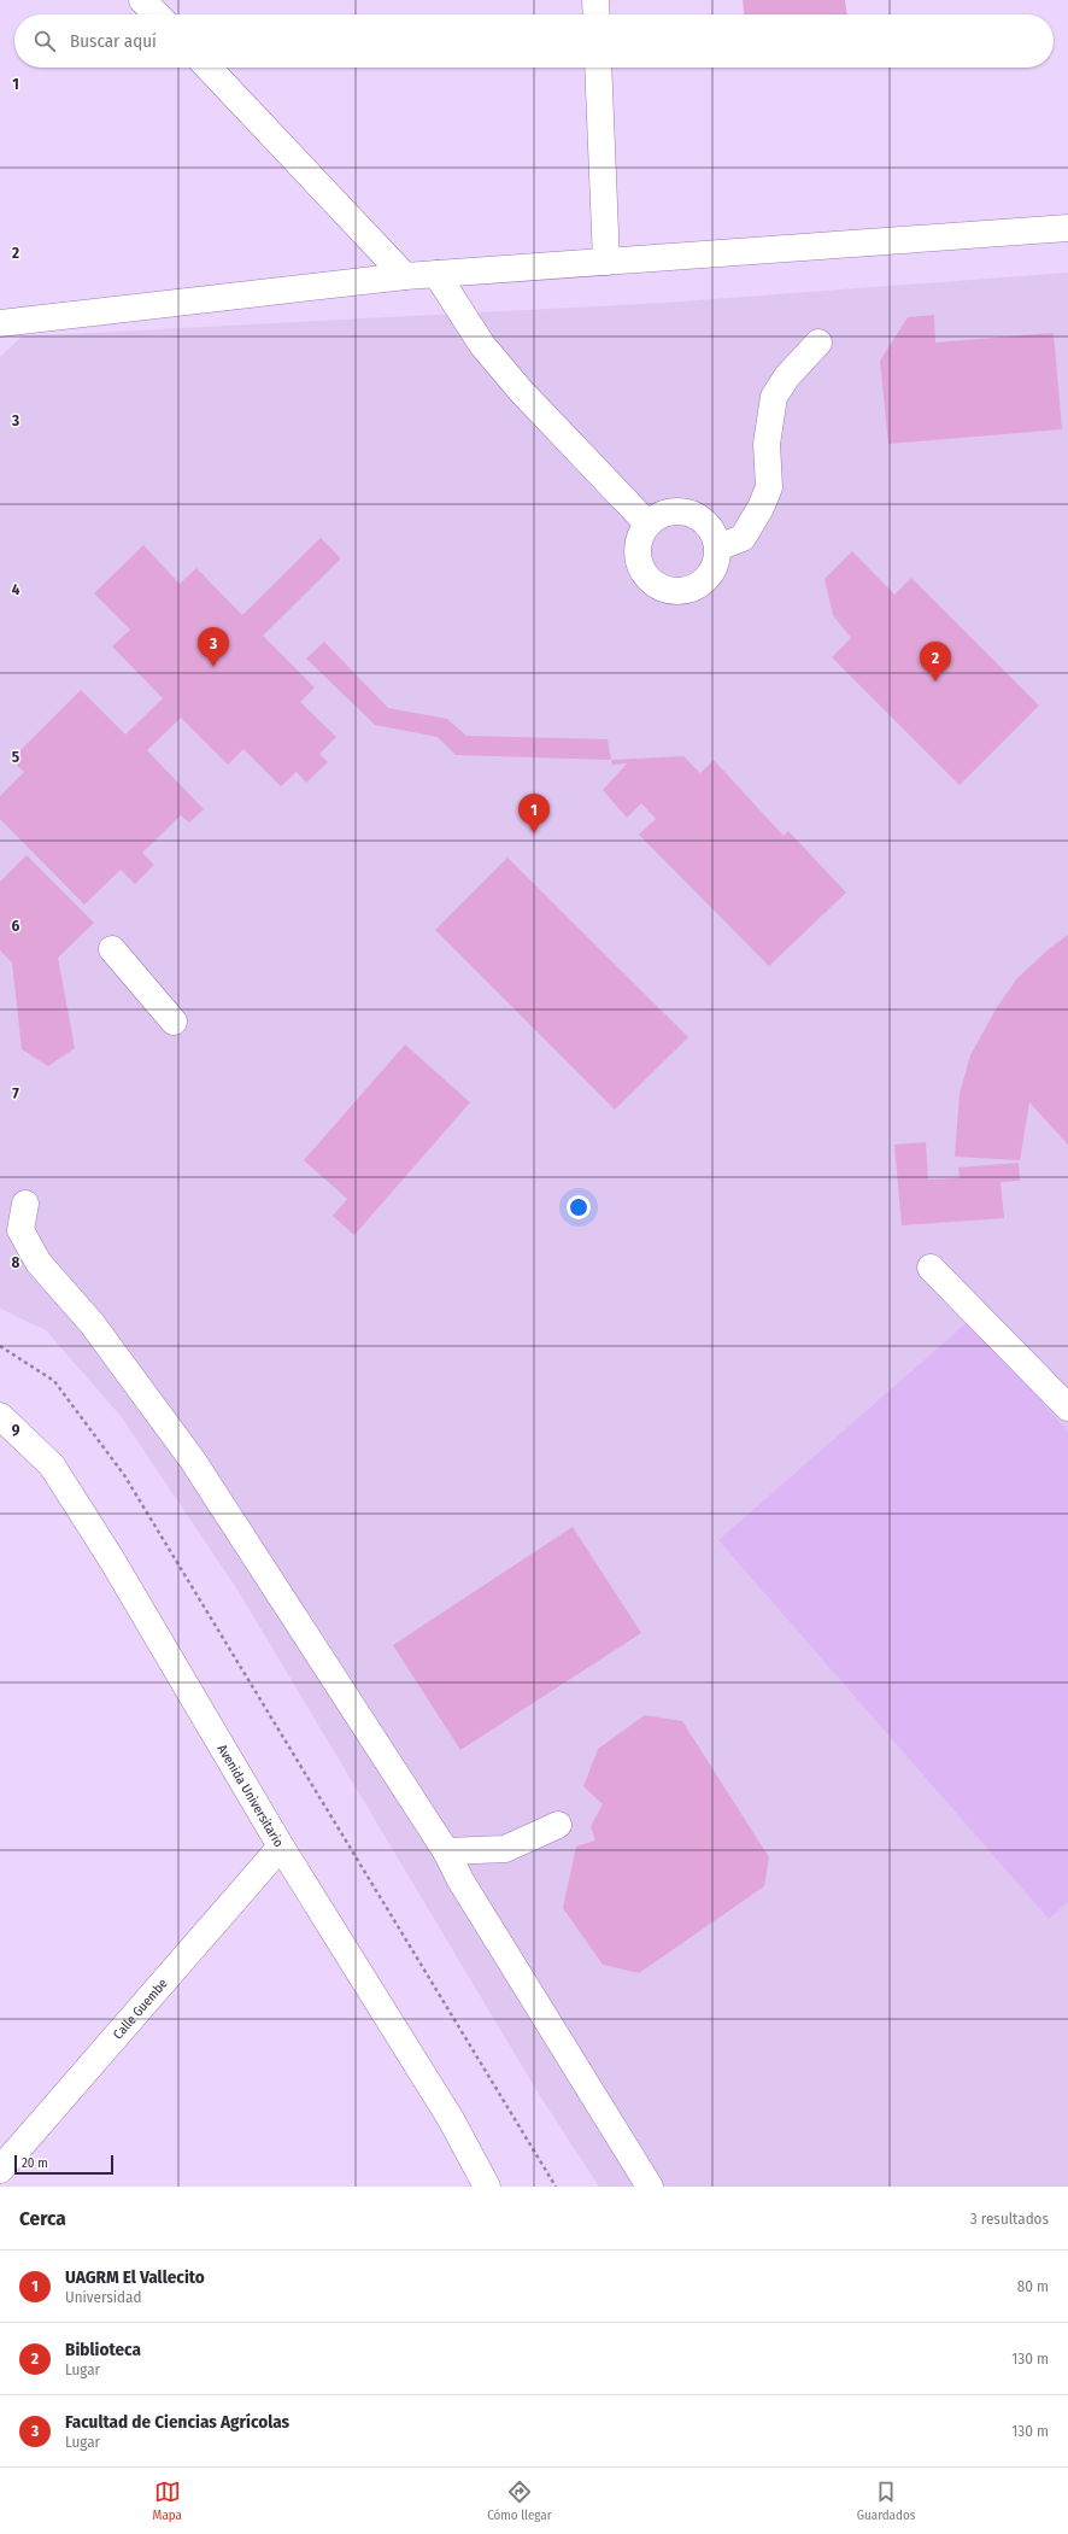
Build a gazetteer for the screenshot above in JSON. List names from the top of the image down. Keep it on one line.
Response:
{"streets":{"street":["Avenida Universitario","Calle Guembe"]},"crossings":[["Avenida Universitario","Calle Guembe"]],"scale_bar":"20 m","page":{"search":"Buscar aquí","pins":["3","2","1"],"scale":"20 m","heading":["Cerca","3 resultados"],"list":[{"mark":"1","name":"UAGRM El Vallecito","note":"Universidad","value":"80 m"},{"mark":"2","name":"Biblioteca","note":"Lugar","value":"130 m"},{"mark":"3","name":"Facultad de Ciencias Agrícolas","note":"Lugar","value":"130 m"}],"nav":["Mapa","Cómo llegar","Guardados"]},"grid":{"rows":["1","2","3","4","5","6","7","8","9"]}}
